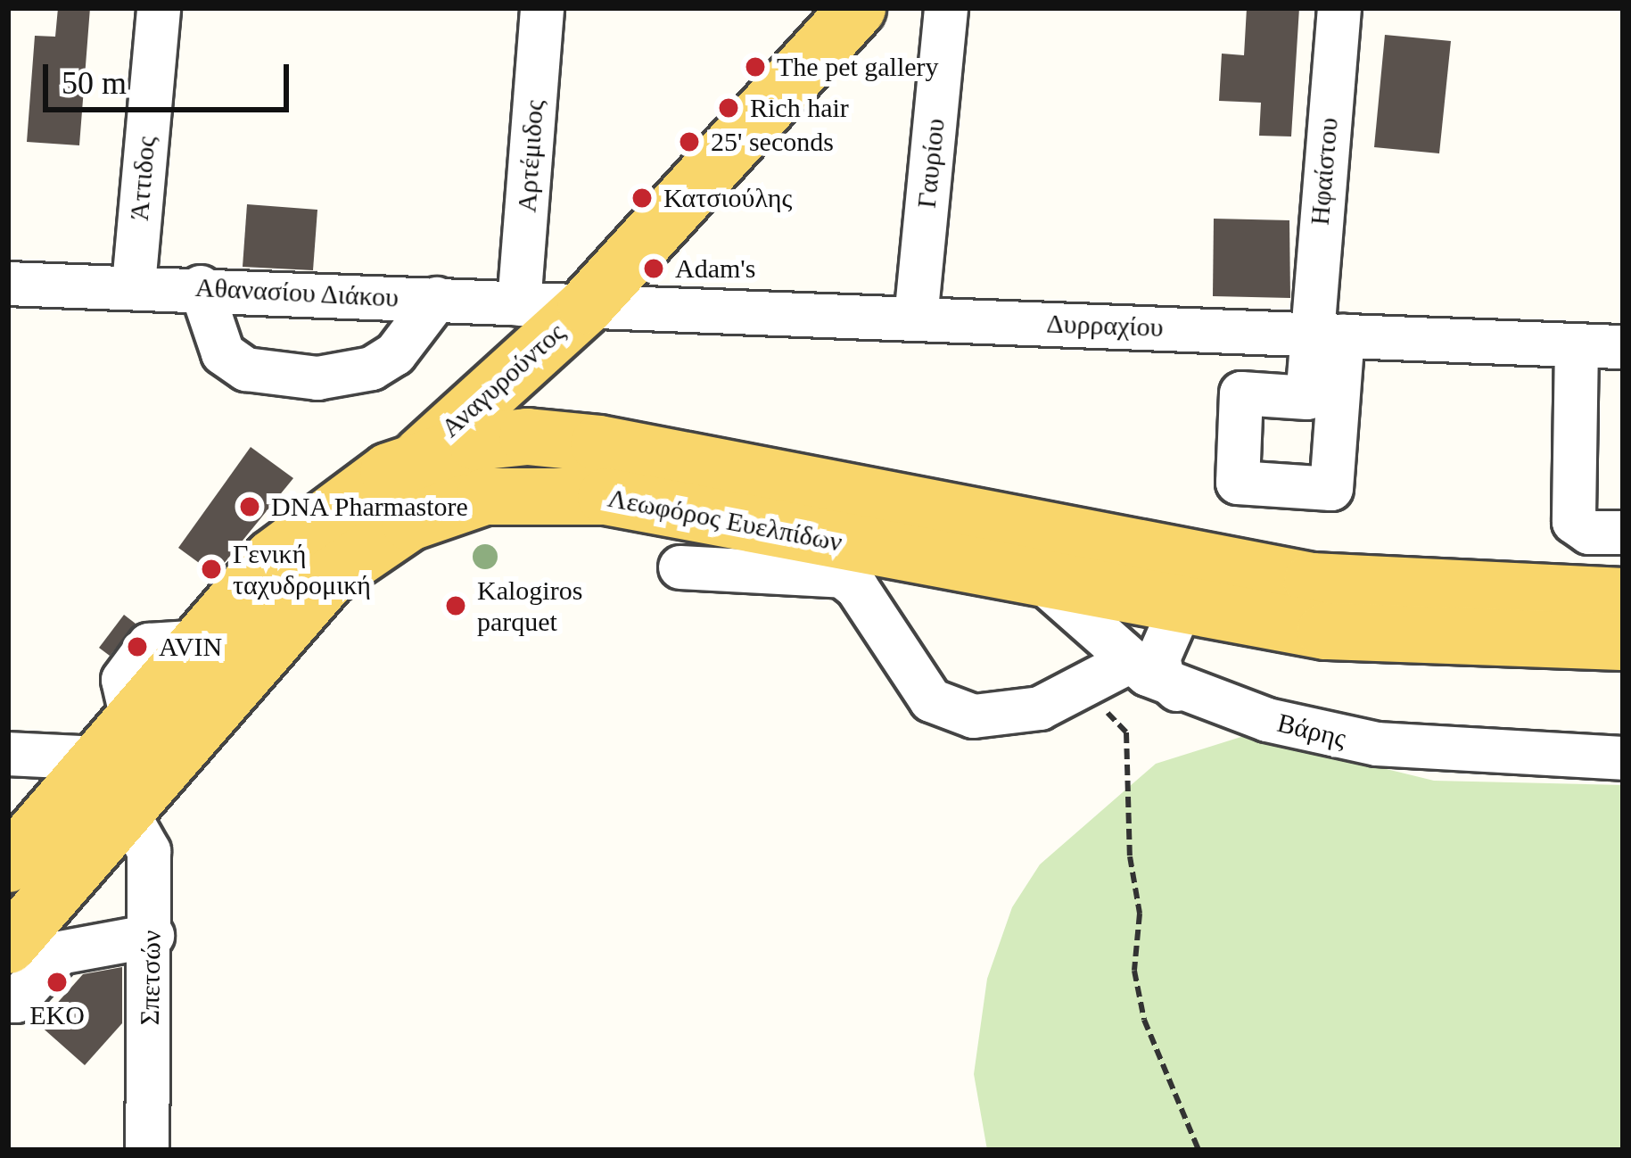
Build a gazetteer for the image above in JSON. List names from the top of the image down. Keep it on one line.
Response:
{"streets":{"main road":["Αναγυρούντος","Λεωφόρος Ευελπίδων"],"street":["Αρτέμιδος","Γαυρίου","Ηφαίστου","Άττιδος","Αθανασίου Διάκου","Δυρραχίου","Βάρης","Σπετσών"]},"crossings":[["Αρτέμιδος","Αθανασίου Διάκου"],["Γαυρίου","Δυρραχίου"],["Ηφαίστου","Δυρραχίου"],["Άττιδος","Αθανασίου Διάκου"],["Αθανασίου Διάκου","Δυρραχίου"],["Αθανασίου Διάκου","Αναγυρούντος"],["Δυρραχίου","Αναγυρούντος"],["Αναγυρούντος","Λεωφόρος Ευελπίδων"],["Λεωφόρος Ευελπίδων","Βάρης"],["Λεωφόρος Ευελπίδων","Σπετσών"]],"places":["The pet gallery","Rich hair","25' seconds","Κατσιούλης","Adam's","DNA Pharmastore","Γενική ταχυδρομική","Kalogiros parquet","AVIN","EKO"],"scale_bar":"50 m"}
